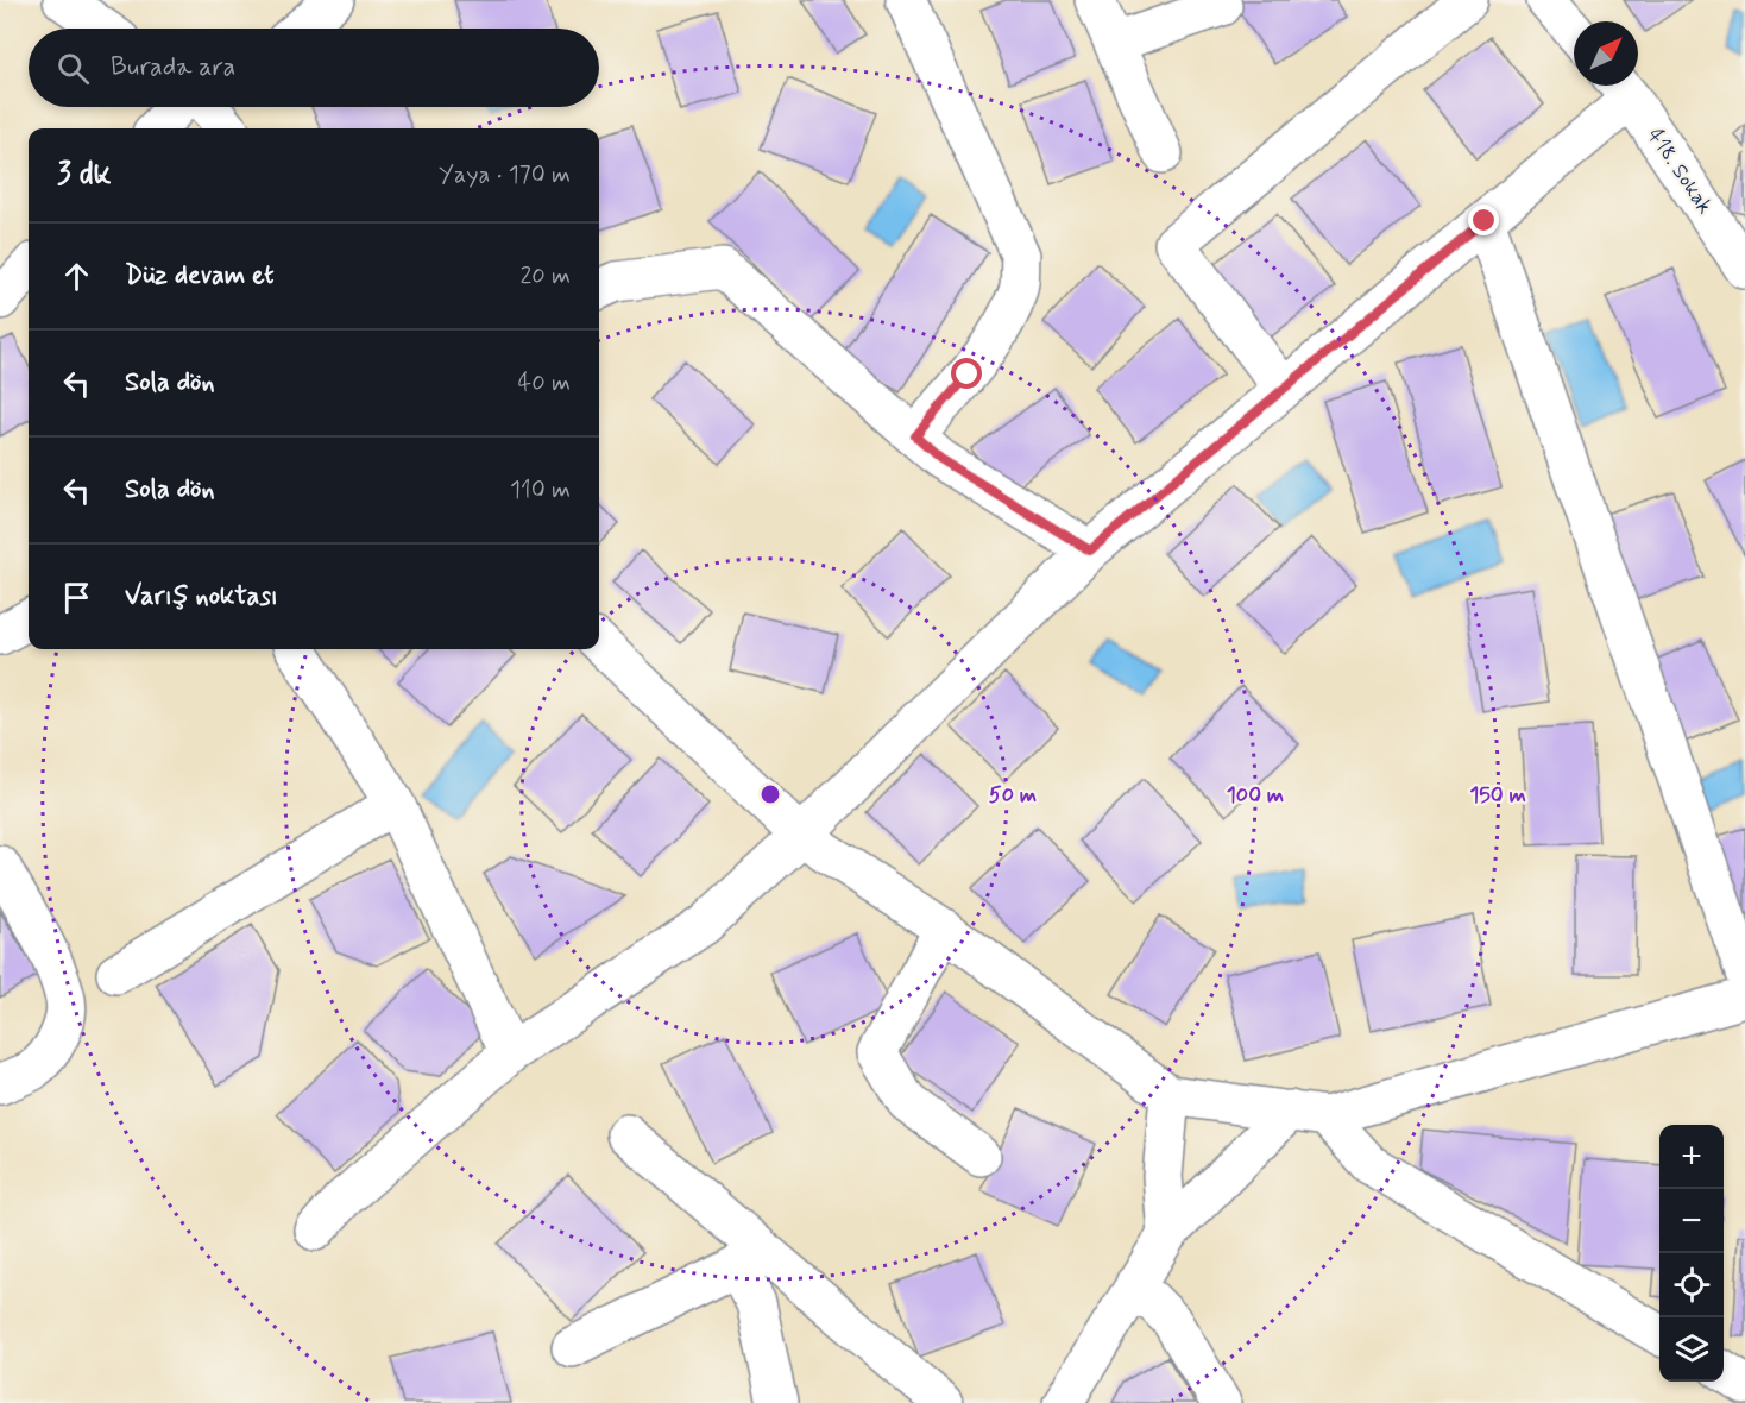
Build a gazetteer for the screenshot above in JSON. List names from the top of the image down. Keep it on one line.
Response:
{"streets":{"street":["418. Sokak"]},"north":"top right","page":{"search":"Burada ara","heading":["3 dk","Yaya · 170 m"],"list":[["Düz devam et","20 m"],["Sola dön","40 m"],["Sola dön","110 m"],"Varış noktası"],"map_buttons":["+","−"]},"rings":["50 m","100 m","150 m"]}
